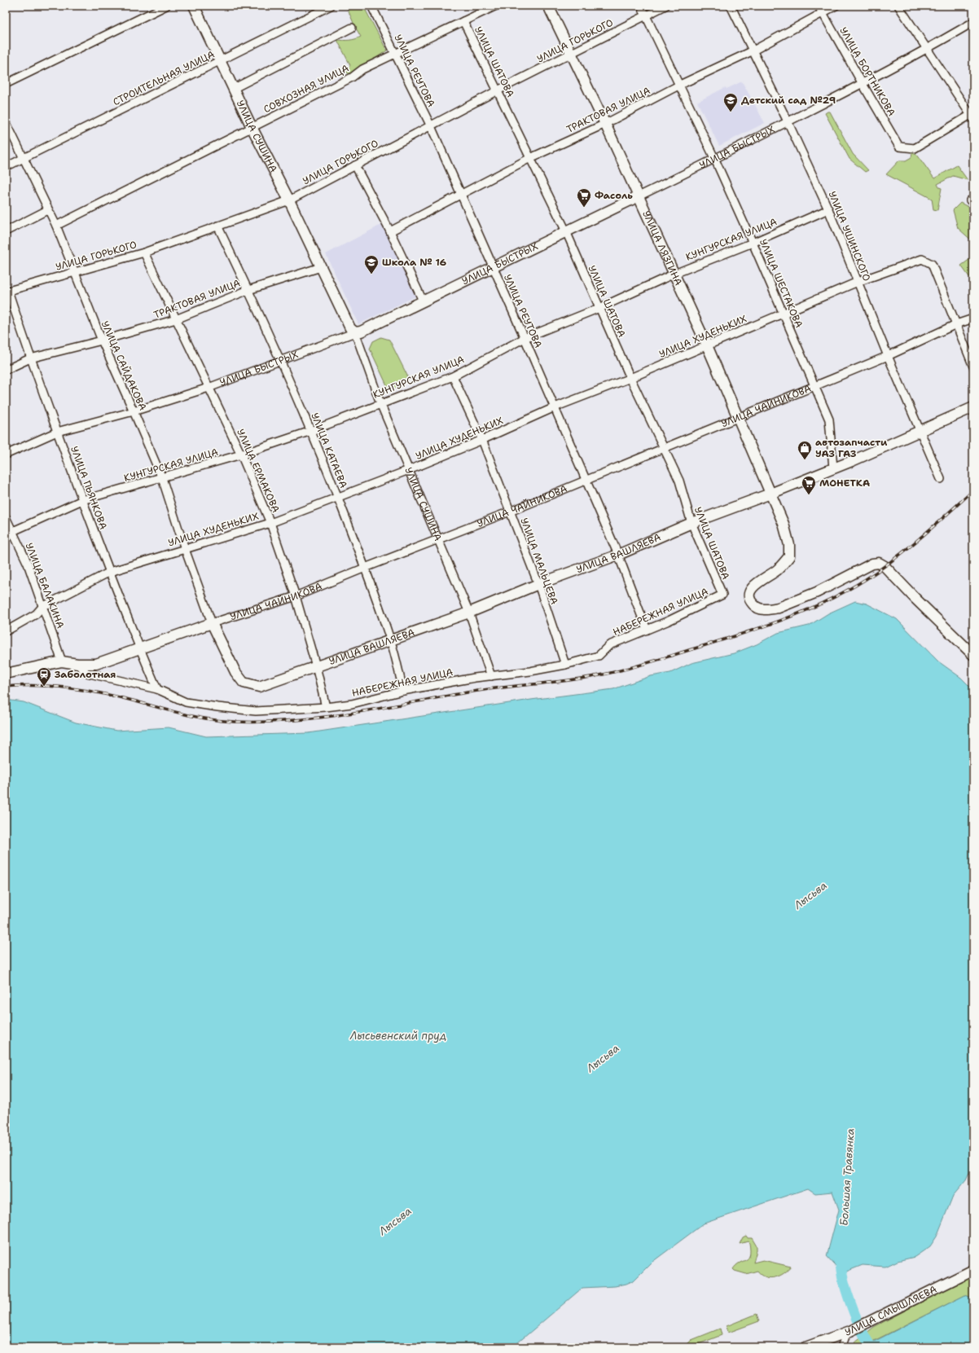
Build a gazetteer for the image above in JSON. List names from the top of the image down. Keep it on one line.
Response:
{"streets":{"street":["УЛИЦА ГОРЬКОГО","УЛИЦА ШАТОВА","УЛИЦА РЕУТОВА","УЛИЦА БОРТНИКОВА","СТРОИТЕЛЬНАЯ УЛИЦА","СОВХОЗНАЯ УЛИЦА","ТРАКТОВАЯ УЛИЦА","УЛИЦА СУШИНА","УЛИЦА БЫСТРЫХ","УЛИЦА УШИНСКОГО","КУНГУРСКАЯ УЛИЦА","УЛИЦА ЛЯЗГИНА","УЛИЦА ШЕСТАКОВА","УЛИЦА ХУДЕНЬКИХ","УЛИЦА САЙДАКОВА","УЛИЦА ЧАЙНИКОВА","УЛИЦА КАТАЕВА","УЛИЦА ЕРМАКОВА","УЛИЦА ПЬЯНКОВА","УЛИЦА ВАШЛЯЕВА","УЛИЦА МАЛЬЦЕВА","УЛИЦА БАЛАКИНА","НАБЕРЕЖНАЯ УЛИЦА","УЛИЦА СМЫШЛЯЕВА"]},"crossings":[["УЛИЦА ГОРЬКОГО","УЛИЦА ШАТОВА"],["УЛИЦА ГОРЬКОГО","УЛИЦА РЕУТОВА"],["УЛИЦА ГОРЬКОГО","УЛИЦА СУШИНА"],["УЛИЦА ГОРЬКОГО","УЛИЦА ЛЯЗГИНА"],["УЛИЦА ГОРЬКОГО","УЛИЦА ШЕСТАКОВА"],["УЛИЦА ГОРЬКОГО","УЛИЦА САЙДАКОВА"],["УЛИЦА ГОРЬКОГО","УЛИЦА КАТАЕВА"],["УЛИЦА ГОРЬКОГО","УЛИЦА ЕРМАКОВА"],["УЛИЦА ГОРЬКОГО","УЛИЦА ПЬЯНКОВА"],["УЛИЦА ШАТОВА","СОВХОЗНАЯ УЛИЦА"],["УЛИЦА ШАТОВА","ТРАКТОВАЯ УЛИЦА"],["УЛИЦА ШАТОВА","УЛИЦА БЫСТРЫХ"],["УЛИЦА ШАТОВА","КУНГУРСКАЯ УЛИЦА"],["УЛИЦА ШАТОВА","УЛИЦА ХУДЕНЬКИХ"],["УЛИЦА ШАТОВА","УЛИЦА ЧАЙНИКОВА"],["УЛИЦА ШАТОВА","УЛИЦА ВАШЛЯЕВА"],["УЛИЦА ШАТОВА","НАБЕРЕЖНАЯ УЛИЦА"],["УЛИЦА РЕУТОВА","СОВХОЗНАЯ УЛИЦА"],["УЛИЦА РЕУТОВА","ТРАКТОВАЯ УЛИЦА"],["УЛИЦА РЕУТОВА","УЛИЦА БЫСТРЫХ"],["УЛИЦА РЕУТОВА","КУНГУРСКАЯ УЛИЦА"],["УЛИЦА РЕУТОВА","УЛИЦА ХУДЕНЬКИХ"],["УЛИЦА РЕУТОВА","УЛИЦА ЧАЙНИКОВА"],["УЛИЦА РЕУТОВА","УЛИЦА ВАШЛЯЕВА"],["УЛИЦА РЕУТОВА","НАБЕРЕЖНАЯ УЛИЦА"],["УЛИЦА БОРТНИКОВА","ТРАКТОВАЯ УЛИЦА"],["УЛИЦА БОРТНИКОВА","УЛИЦА БЫСТРЫХ"],["СТРОИТЕЛЬНАЯ УЛИЦА","УЛИЦА СУШИНА"],["СТРОИТЕЛЬНАЯ УЛИЦА","УЛИЦА САЙДАКОВА"],["СОВХОЗНАЯ УЛИЦА","УЛИЦА СУШИНА"],["СОВХОЗНАЯ УЛИЦА","УЛИЦА САЙДАКОВА"],["ТРАКТОВАЯ УЛИЦА","УЛИЦА СУШИНА"],["ТРАКТОВАЯ УЛИЦА","УЛИЦА УШИНСКОГО"],["ТРАКТОВАЯ УЛИЦА","УЛИЦА ЛЯЗГИНА"],["ТРАКТОВАЯ УЛИЦА","УЛИЦА ШЕСТАКОВА"],["ТРАКТОВАЯ УЛИЦА","УЛИЦА САЙДАКОВА"],["ТРАКТОВАЯ УЛИЦА","УЛИЦА КАТАЕВА"],["ТРАКТОВАЯ УЛИЦА","УЛИЦА ЕРМАКОВА"],["ТРАКТОВАЯ УЛИЦА","УЛИЦА ПЬЯНКОВА"],["УЛИЦА СУШИНА","УЛИЦА БЫСТРЫХ"],["УЛИЦА СУШИНА","КУНГУРСКАЯ УЛИЦА"],["УЛИЦА СУШИНА","УЛИЦА ХУДЕНЬКИХ"],["УЛИЦА СУШИНА","УЛИЦА ЧАЙНИКОВА"],["УЛИЦА СУШИНА","УЛИЦА ВАШЛЯЕВА"],["УЛИЦА СУШИНА","НАБЕРЕЖНАЯ УЛИЦА"],["УЛИЦА БЫСТРЫХ","УЛИЦА УШИНСКОГО"],["УЛИЦА БЫСТРЫХ","УЛИЦА ЛЯЗГИНА"],["УЛИЦА БЫСТРЫХ","УЛИЦА ШЕСТАКОВА"],["УЛИЦА БЫСТРЫХ","УЛИЦА САЙДАКОВА"],["УЛИЦА БЫСТРЫХ","УЛИЦА КАТАЕВА"],["УЛИЦА БЫСТРЫХ","УЛИЦА ЕРМАКОВА"],["УЛИЦА БЫСТРЫХ","УЛИЦА ПЬЯНКОВА"],["УЛИЦА УШИНСКОГО","КУНГУРСКАЯ УЛИЦА"],["УЛИЦА УШИНСКОГО","УЛИЦА ХУДЕНЬКИХ"],["УЛИЦА УШИНСКОГО","УЛИЦА ЧАЙНИКОВА"],["УЛИЦА УШИНСКОГО","УЛИЦА ВАШЛЯЕВА"],["КУНГУРСКАЯ УЛИЦА","УЛИЦА ЛЯЗГИНА"],["КУНГУРСКАЯ УЛИЦА","УЛИЦА ШЕСТАКОВА"],["КУНГУРСКАЯ УЛИЦА","УЛИЦА САЙДАКОВА"],["КУНГУРСКАЯ УЛИЦА","УЛИЦА КАТАЕВА"],["КУНГУРСКАЯ УЛИЦА","УЛИЦА ЕРМАКОВА"],["КУНГУРСКАЯ УЛИЦА","УЛИЦА ПЬЯНКОВА"],["КУНГУРСКАЯ УЛИЦА","УЛИЦА МАЛЬЦЕВА"],["КУНГУРСКАЯ УЛИЦА","УЛИЦА БАЛАКИНА"],["УЛИЦА ЛЯЗГИНА","УЛИЦА ХУДЕНЬКИХ"],["УЛИЦА ЛЯЗГИНА","УЛИЦА ЧАЙНИКОВА"],["УЛИЦА ЛЯЗГИНА","УЛИЦА ВАШЛЯЕВА"],["УЛИЦА ШЕСТАКОВА","УЛИЦА ХУДЕНЬКИХ"],["УЛИЦА ШЕСТАКОВА","УЛИЦА ЧАЙНИКОВА"],["УЛИЦА ШЕСТАКОВА","УЛИЦА ВАШЛЯЕВА"],["УЛИЦА ХУДЕНЬКИХ","УЛИЦА САЙДАКОВА"],["УЛИЦА ХУДЕНЬКИХ","УЛИЦА ЧАЙНИКОВА"],["УЛИЦА ХУДЕНЬКИХ","УЛИЦА КАТАЕВА"],["УЛИЦА ХУДЕНЬКИХ","УЛИЦА ЕРМАКОВА"],["УЛИЦА ХУДЕНЬКИХ","УЛИЦА ПЬЯНКОВА"],["УЛИЦА ХУДЕНЬКИХ","УЛИЦА МАЛЬЦЕВА"],["УЛИЦА ХУДЕНЬКИХ","УЛИЦА БАЛАКИНА"],["УЛИЦА САЙДАКОВА","УЛИЦА ЧАЙНИКОВА"],["УЛИЦА САЙДАКОВА","УЛИЦА ВАШЛЯЕВА"],["УЛИЦА ЧАЙНИКОВА","УЛИЦА КАТАЕВА"],["УЛИЦА ЧАЙНИКОВА","УЛИЦА ЕРМАКОВА"],["УЛИЦА ЧАЙНИКОВА","УЛИЦА ПЬЯНКОВА"],["УЛИЦА ЧАЙНИКОВА","УЛИЦА ВАШЛЯЕВА"],["УЛИЦА ЧАЙНИКОВА","УЛИЦА МАЛЬЦЕВА"],["УЛИЦА ЧАЙНИКОВА","УЛИЦА БАЛАКИНА"],["УЛИЦА ЧАЙНИКОВА","НАБЕРЕЖНАЯ УЛИЦА"],["УЛИЦА КАТАЕВА","УЛИЦА ВАШЛЯЕВА"],["УЛИЦА КАТАЕВА","НАБЕРЕЖНАЯ УЛИЦА"],["УЛИЦА ЕРМАКОВА","УЛИЦА ВАШЛЯЕВА"],["УЛИЦА ЕРМАКОВА","НАБЕРЕЖНАЯ УЛИЦА"],["УЛИЦА ПЬЯНКОВА","НАБЕРЕЖНАЯ УЛИЦА"],["УЛИЦА ВАШЛЯЕВА","УЛИЦА МАЛЬЦЕВА"],["УЛИЦА МАЛЬЦЕВА","НАБЕРЕЖНАЯ УЛИЦА"]],"water":["Лысьва","Лысьвенский пруд","Большая Травянка"],"places":{"school or university":["Детский сад №29","Школа № 16"],"supermarket":["Фасоль","МОНЕТКА"],"shop":["автозапчасти УАЗ ГАЗ"],"station":["Заболотная"]}}
